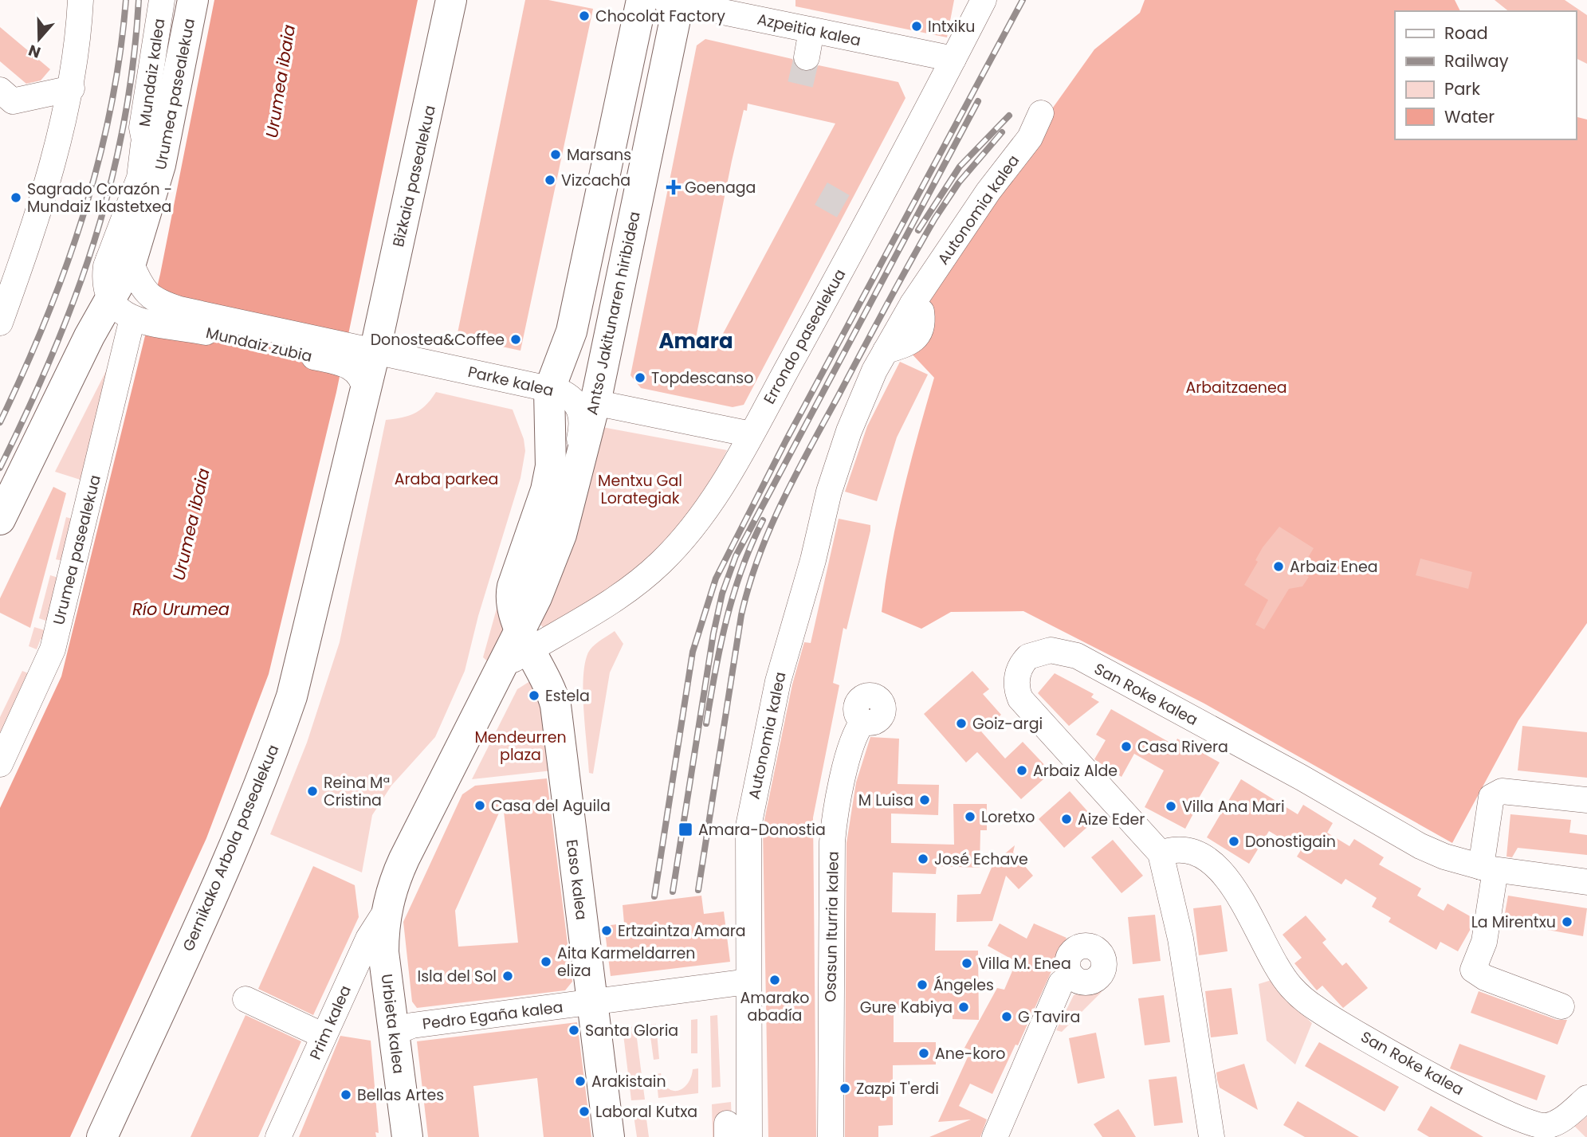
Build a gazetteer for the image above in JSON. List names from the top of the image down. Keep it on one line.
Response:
{"streets":{"main road":["Urumea pasealekua","Bizkaia pasealekua","Antso Jakitunaren hiribidea","Gernikako Arbola pasealekua","Easo kalea","Urbieta kalea"],"street":["Azpeitia kalea","Mundaiz kalea","Autonomia kalea","Errondo pasealekua","Mundaiz zubia","Parke kalea","San Roke kalea","Osasun Iturria kalea","Pedro Egaña kalea","Prim kalea"]},"crossings":[["Azpeitia kalea","Antso Jakitunaren hiribidea"],["Azpeitia kalea","Errondo pasealekua"],["Mundaiz kalea","Urumea pasealekua"],["Urumea pasealekua","Mundaiz zubia"],["Bizkaia pasealekua","Mundaiz zubia"],["Bizkaia pasealekua","Parke kalea"],["Bizkaia pasealekua","Gernikako Arbola pasealekua"],["Autonomia kalea","Pedro Egaña kalea"],["Antso Jakitunaren hiribidea","Errondo pasealekua"],["Antso Jakitunaren hiribidea","Parke kalea"],["Antso Jakitunaren hiribidea","Easo kalea"],["Antso Jakitunaren hiribidea","Prim kalea"],["Antso Jakitunaren hiribidea","Urbieta kalea"],["Errondo pasealekua","Easo kalea"],["Mundaiz zubia","Parke kalea"],["Mundaiz zubia","Gernikako Arbola pasealekua"],["Parke kalea","Gernikako Arbola pasealekua"],["Easo kalea","Pedro Egaña kalea"],["Pedro Egaña kalea","Urbieta kalea"],["Prim kalea","Urbieta kalea"]],"districts":["Amara"],"water":["Urumea ibaia","Río Urumea"],"parks":["Arbaitzaenea","Araba parkea","Mentxu Gal Lorategiak","Mendeurren plaza"],"places":{"other":["Chocolat Factory","Intxiku","Marsans","Vizcacha","Sagrado Corazón - Mundaiz Ikastetxea","Donostea&Coffee","Topdescanso","Arbaiz Enea","Estela","Goiz-argi","Casa Rivera","Arbaiz Alde","Reina Mª Cristina","M Luisa","Casa del Aguila","Villa Ana Mari","Loretxo","Aize Eder","Donostigain","José Echave","La Mirentxu","Ertzaintza Amara","Aita Karmeldarren eliza","Villa M. Enea","Isla del Sol","Amarako abadía","Ángeles","Gure Kabiya","G Tavira","Santa Gloria","Ane-koro","Arakistain","Zazpi T'erdi","Bellas Artes","Laboral Kutxa"],"health":["Goenaga"],"transit":["Amara-Donostia"]},"legend":["Road","Railway","Park","Water"],"north":"bottom"}
